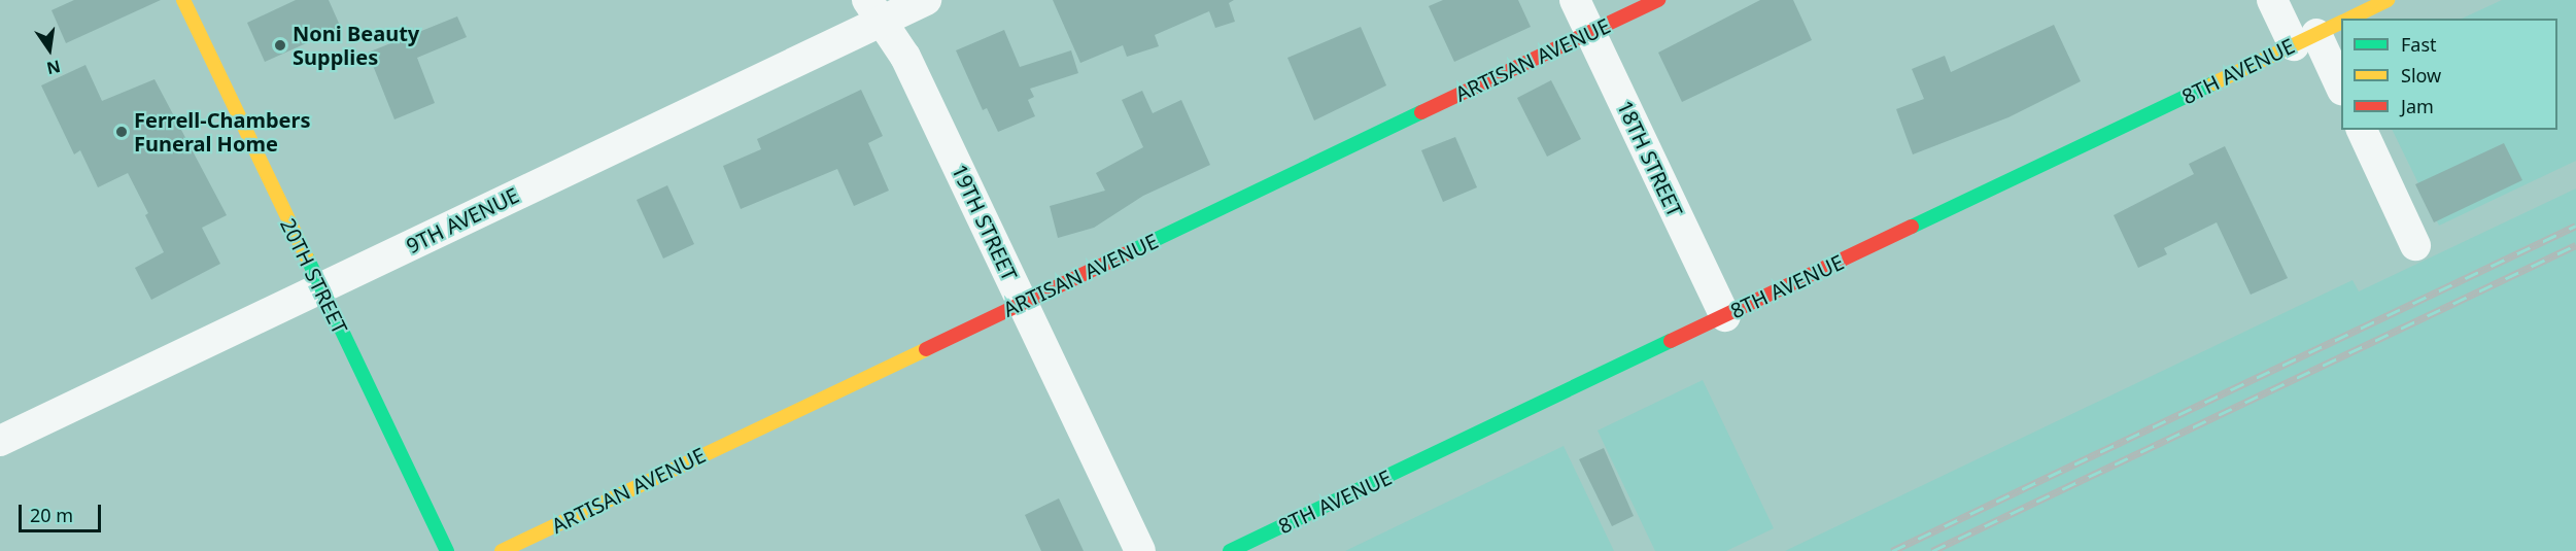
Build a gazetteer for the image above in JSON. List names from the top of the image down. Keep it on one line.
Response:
{"streets":{"main road":["ARTISAN AVENUE","8TH AVENUE","20TH STREET"],"street":["18TH STREET","9TH AVENUE","19TH STREET"]},"crossings":[["ARTISAN AVENUE","18TH STREET"],["ARTISAN AVENUE","19TH STREET"],["8TH AVENUE","18TH STREET"],["9TH AVENUE","19TH STREET"],["9TH AVENUE","20TH STREET"]],"places":["Noni Beauty Supplies","Ferrell-Chambers Funeral Home"],"legend":["Fast","Slow","Jam"],"scale_bar":"20 m","north":"bottom"}
